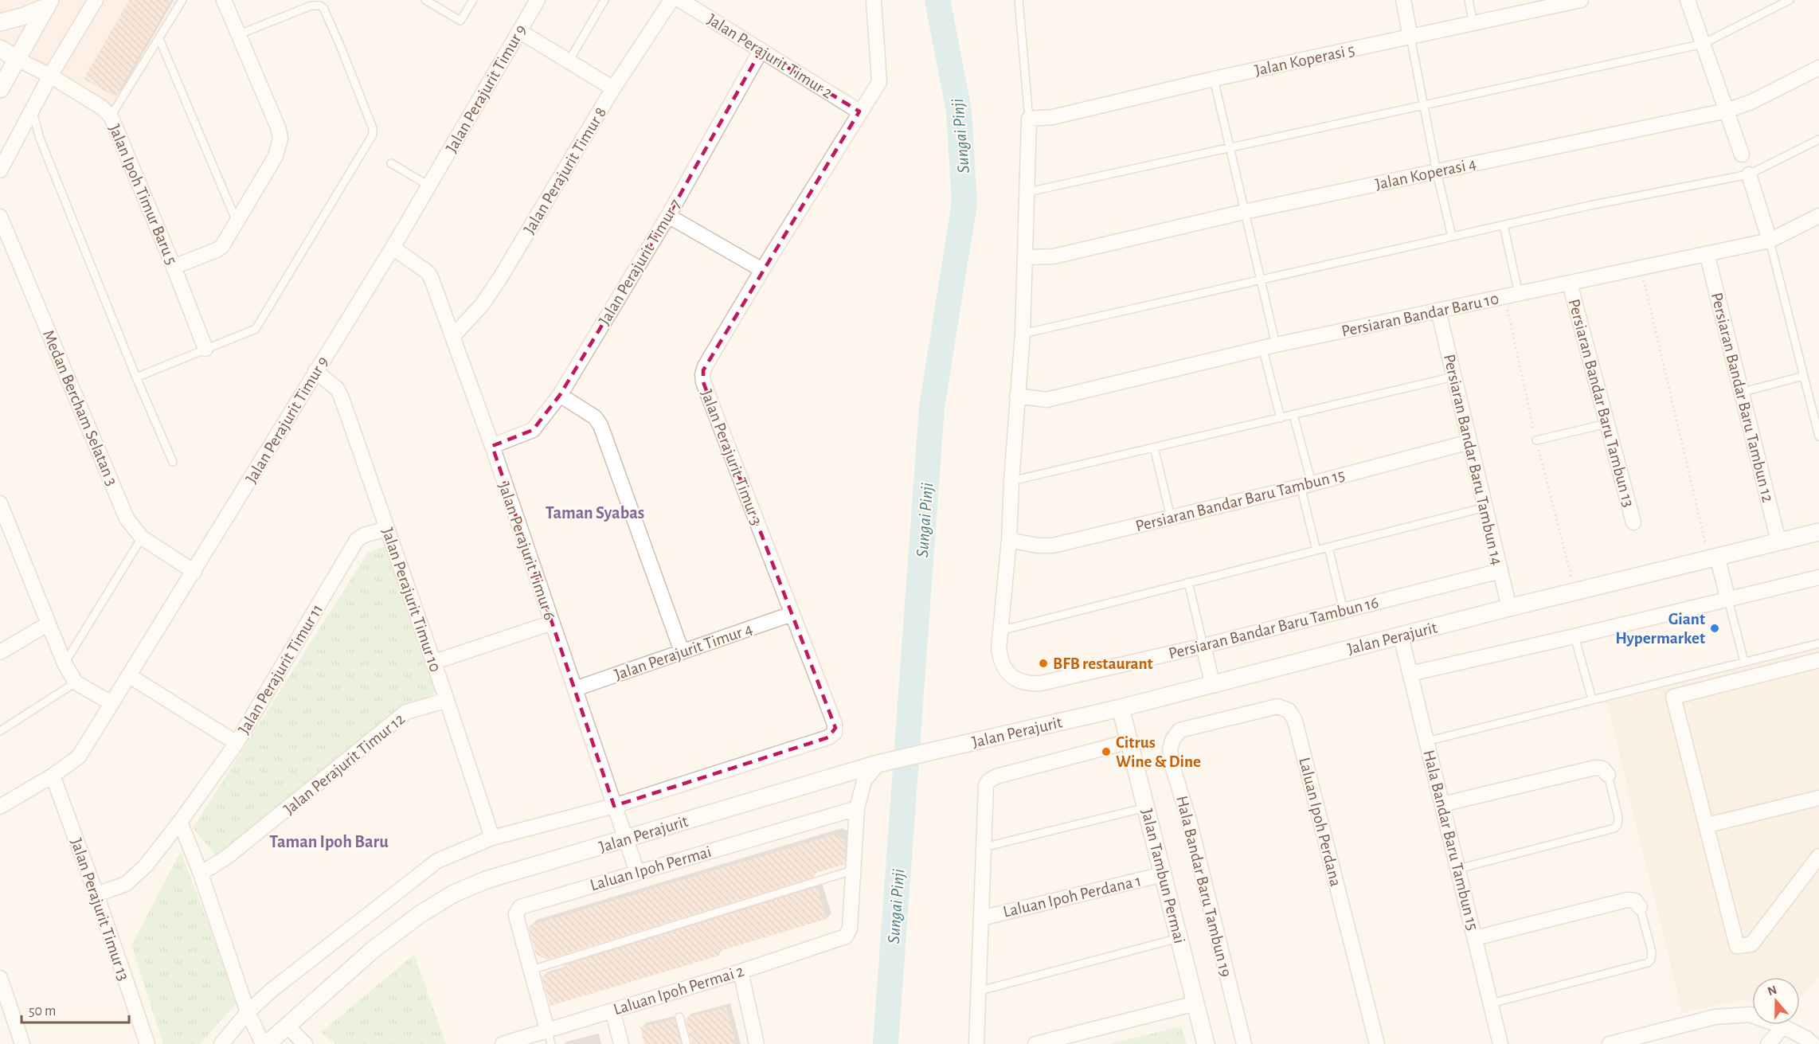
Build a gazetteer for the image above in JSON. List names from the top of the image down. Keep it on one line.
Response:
{"streets":{"street":["Jalan Perajurit Timur 2","Jalan Koperasi 5","Jalan Perajurit Timur 9","Jalan Perajurit Timur 8","Jalan Koperasi 4","Jalan Ipoh Timur Baru 5","Jalan Perajurit Timur 7","Persiaran Bandar Baru 10","Persiaran Bandar Baru Tambun 12","Persiaran Bandar Baru Tambun 13","Medan Bercham Selatan 3","Jalan Perajurit Timur 3","Persiaran Bandar Baru Tambun 14","Persiaran Bandar Baru Tambun 15","Jalan Perajurit Timur 6","Jalan Perajurit Timur 10","Persiaran Bandar Baru Tambun 16","Jalan Perajurit","Jalan Perajurit Timur 4","Jalan Perajurit Timur 11","Jalan Perajurit Timur 12","Laluan Ipoh Perdana","Hala Bandar Baru Tambun 15","Laluan Ipoh Permai","Jalan Tambun Permai","Hala Bandar Baru Tambun 19","Laluan Ipoh Perdana 1","Jalan Perajurit Timur 13","Laluan Ipoh Permai 2"]},"crossings":[["Jalan Perajurit Timur 2","Jalan Perajurit Timur 7"],["Jalan Perajurit Timur 2","Jalan Perajurit Timur 3"],["Jalan Koperasi 5","Persiaran Bandar Baru Tambun 16"],["Jalan Perajurit Timur 9","Medan Bercham Selatan 3"],["Jalan Perajurit Timur 9","Jalan Perajurit Timur 6"],["Jalan Perajurit Timur 9","Jalan Perajurit Timur 10"],["Jalan Perajurit Timur 9","Jalan Perajurit Timur 13"],["Jalan Perajurit Timur 8","Jalan Perajurit Timur 6"],["Jalan Koperasi 4","Persiaran Bandar Baru Tambun 16"],["Jalan Perajurit Timur 7","Jalan Perajurit Timur 6"],["Persiaran Bandar Baru 10","Persiaran Bandar Baru Tambun 12"],["Persiaran Bandar Baru 10","Persiaran Bandar Baru Tambun 13"],["Persiaran Bandar Baru 10","Persiaran Bandar Baru Tambun 14"],["Persiaran Bandar Baru 10","Persiaran Bandar Baru Tambun 16"],["Persiaran Bandar Baru Tambun 12","Jalan Perajurit"],["Jalan Perajurit Timur 3","Jalan Perajurit Timur 6"],["Jalan Perajurit Timur 3","Jalan Perajurit Timur 4"],["Persiaran Bandar Baru Tambun 14","Persiaran Bandar Baru Tambun 15"],["Persiaran Bandar Baru Tambun 14","Persiaran Bandar Baru Tambun 16"],["Persiaran Bandar Baru Tambun 14","Jalan Perajurit"],["Persiaran Bandar Baru Tambun 15","Persiaran Bandar Baru Tambun 16"],["Jalan Perajurit Timur 6","Jalan Perajurit"],["Jalan Perajurit Timur 6","Jalan Perajurit Timur 4"],["Jalan Perajurit Timur 6","Laluan Ipoh Permai"],["Jalan Perajurit Timur 10","Jalan Perajurit Timur 11"],["Jalan Perajurit Timur 10","Jalan Perajurit Timur 12"],["Jalan Perajurit","Hala Bandar Baru Tambun 15"],["Jalan Perajurit","Jalan Tambun Permai"],["Jalan Perajurit Timur 11","Jalan Perajurit Timur 13"],["Laluan Ipoh Perdana","Hala Bandar Baru Tambun 19"],["Laluan Ipoh Permai","Laluan Ipoh Permai 2"],["Jalan Tambun Permai","Laluan Ipoh Perdana 1"]],"districts":["Taman Syabas","Taman Ipoh Baru"],"water":["Sungai Pinji"],"places":["Giant Hypermarket","BFB restaurant","Citrus Wine & Dine"],"scale_bar":"50 m","north":"top"}
